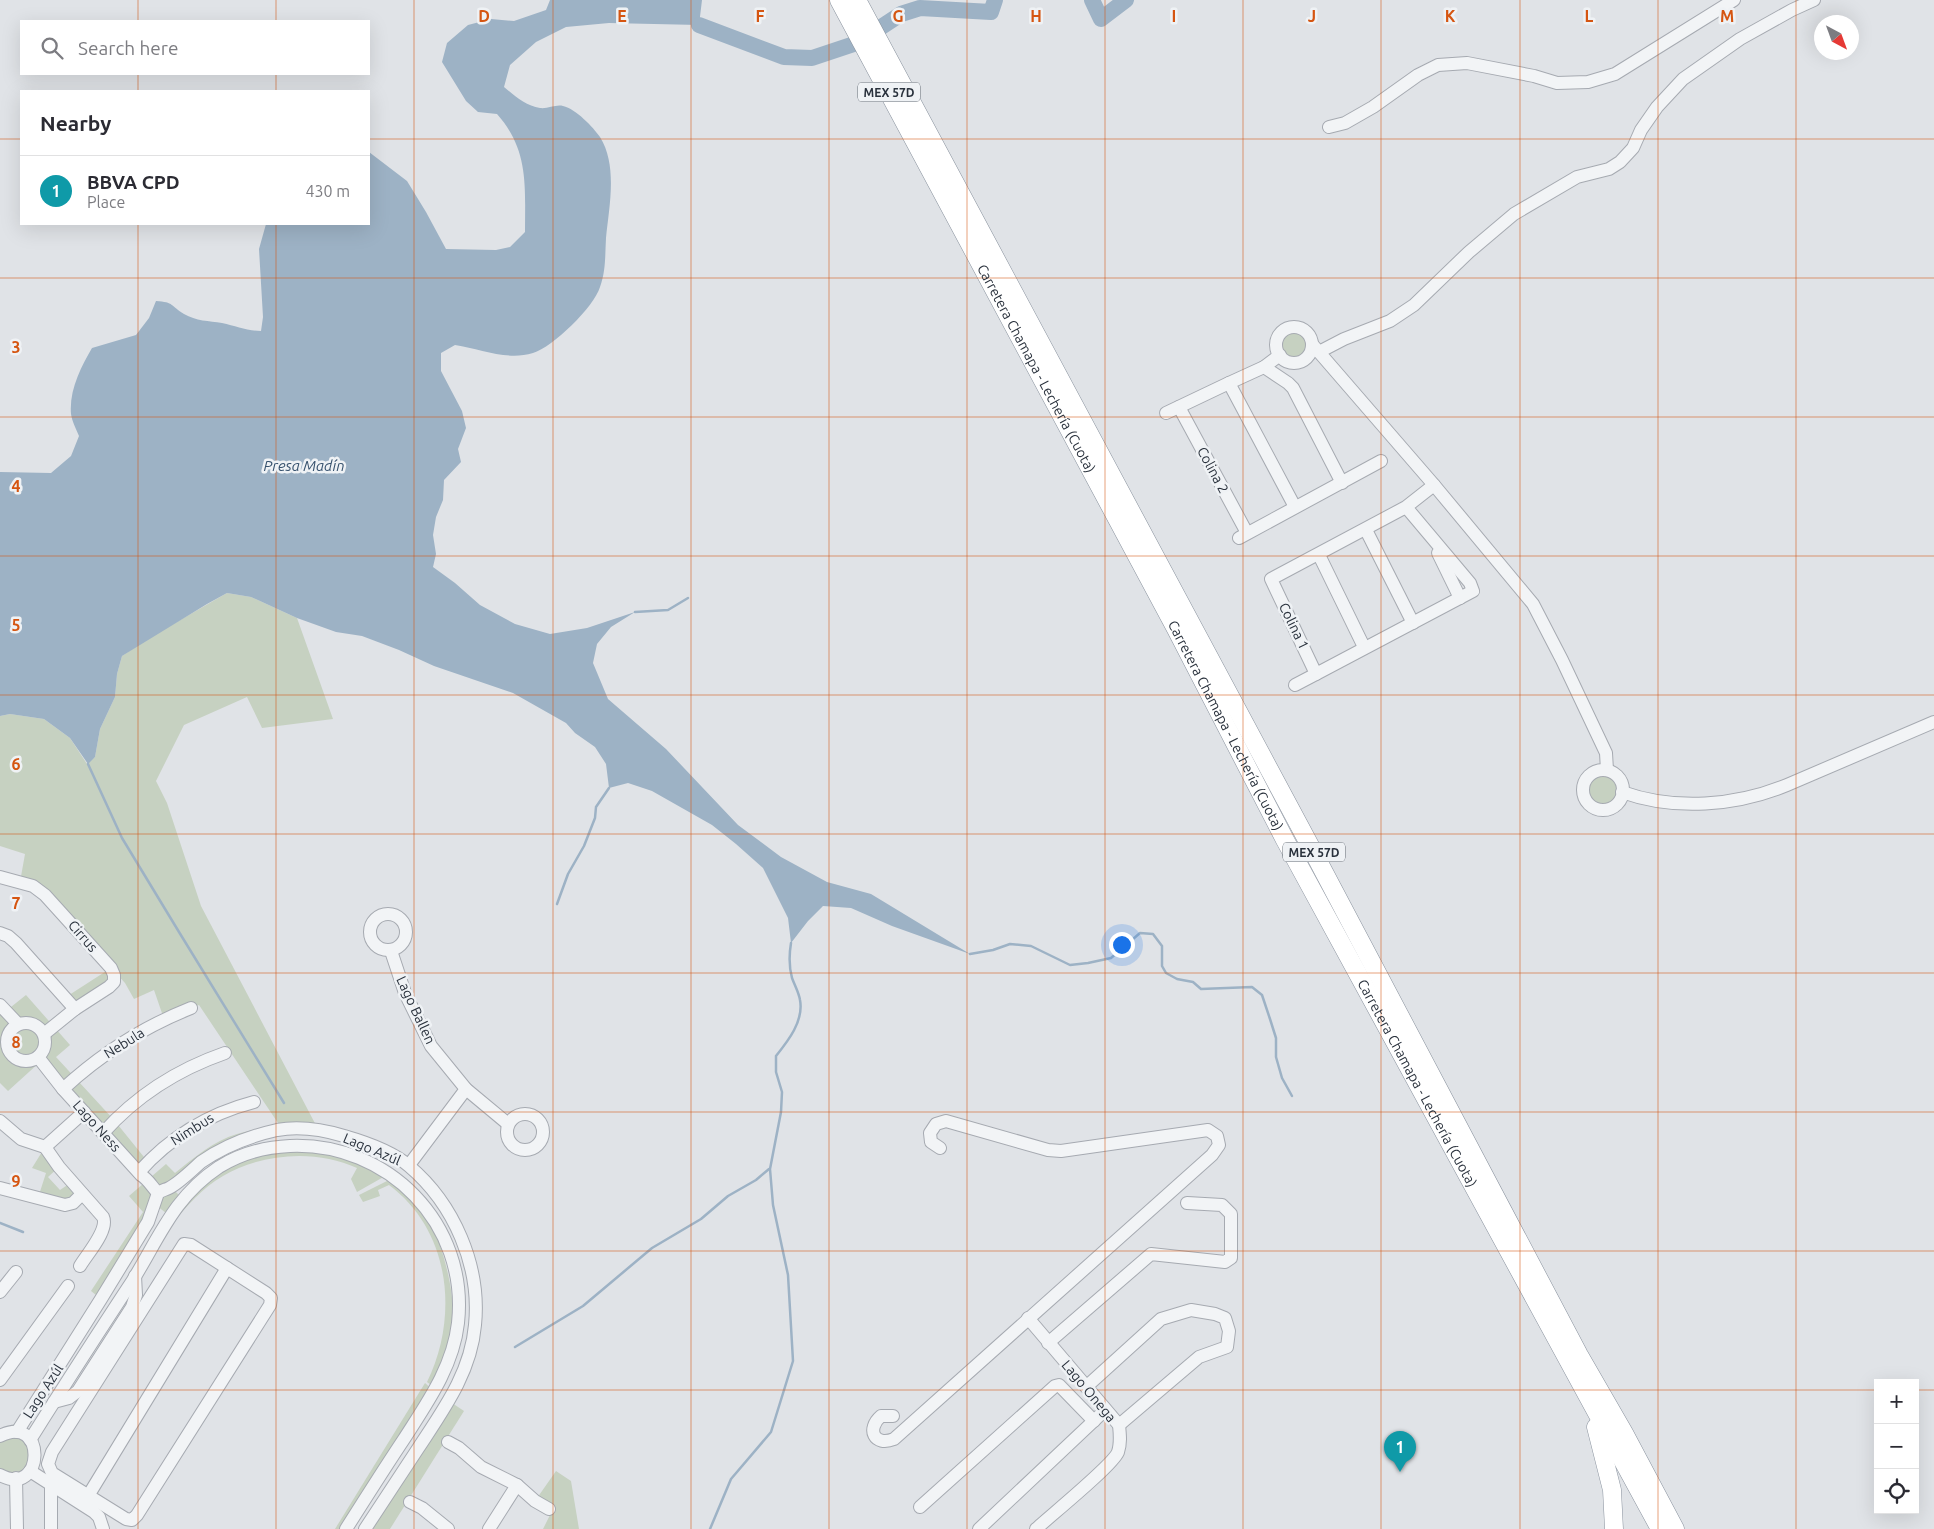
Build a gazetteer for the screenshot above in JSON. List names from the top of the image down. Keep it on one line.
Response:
{"streets":{"highway":["MEX 57D","Carretera Chamapa - Lechería (Cuota)"],"street":["Colina 2","Colina 1","Cirrus","Lago Ballen","Nebula","Lago Ness","Nimbus","Lago Azúl","Lago Onega"]},"crossings":[["Cirrus","Lago Ness"],["Nebula","Lago Ness"],["Lago Ness","Nimbus"],["Lago Ness","Lago Azúl"]],"water":["Presa Madín"],"north":"bottom right","page":{"search":"Search here","heading":"Nearby","list":[{"mark":"1","name":"BBVA CPD","note":"Place","value":"430 m"}],"map_buttons":["+","−"],"pins":"1"},"grid":{"columns":["D","E","F","G","H","I","J","K","L","M"],"rows":["3","4","5","6","7","8","9"]}}
